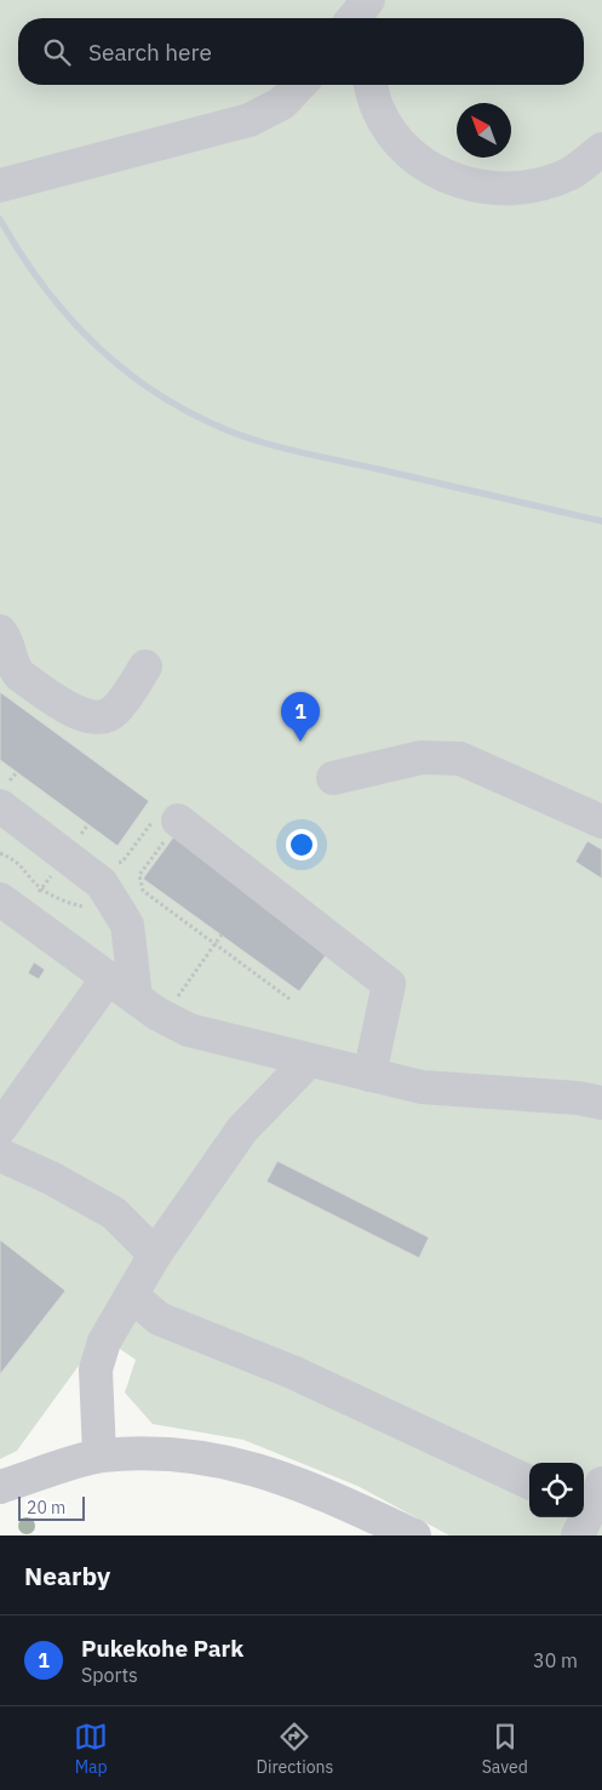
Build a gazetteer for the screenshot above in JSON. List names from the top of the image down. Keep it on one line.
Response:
{"scale_bar":"20 m","north":"top left","page":{"search":"Search here","pins":"1","scale":"20 m","heading":"Nearby","list":[{"mark":"1","name":"Pukekohe Park","note":"Sports","value":"30 m"}],"nav":["Map","Directions","Saved"]}}
